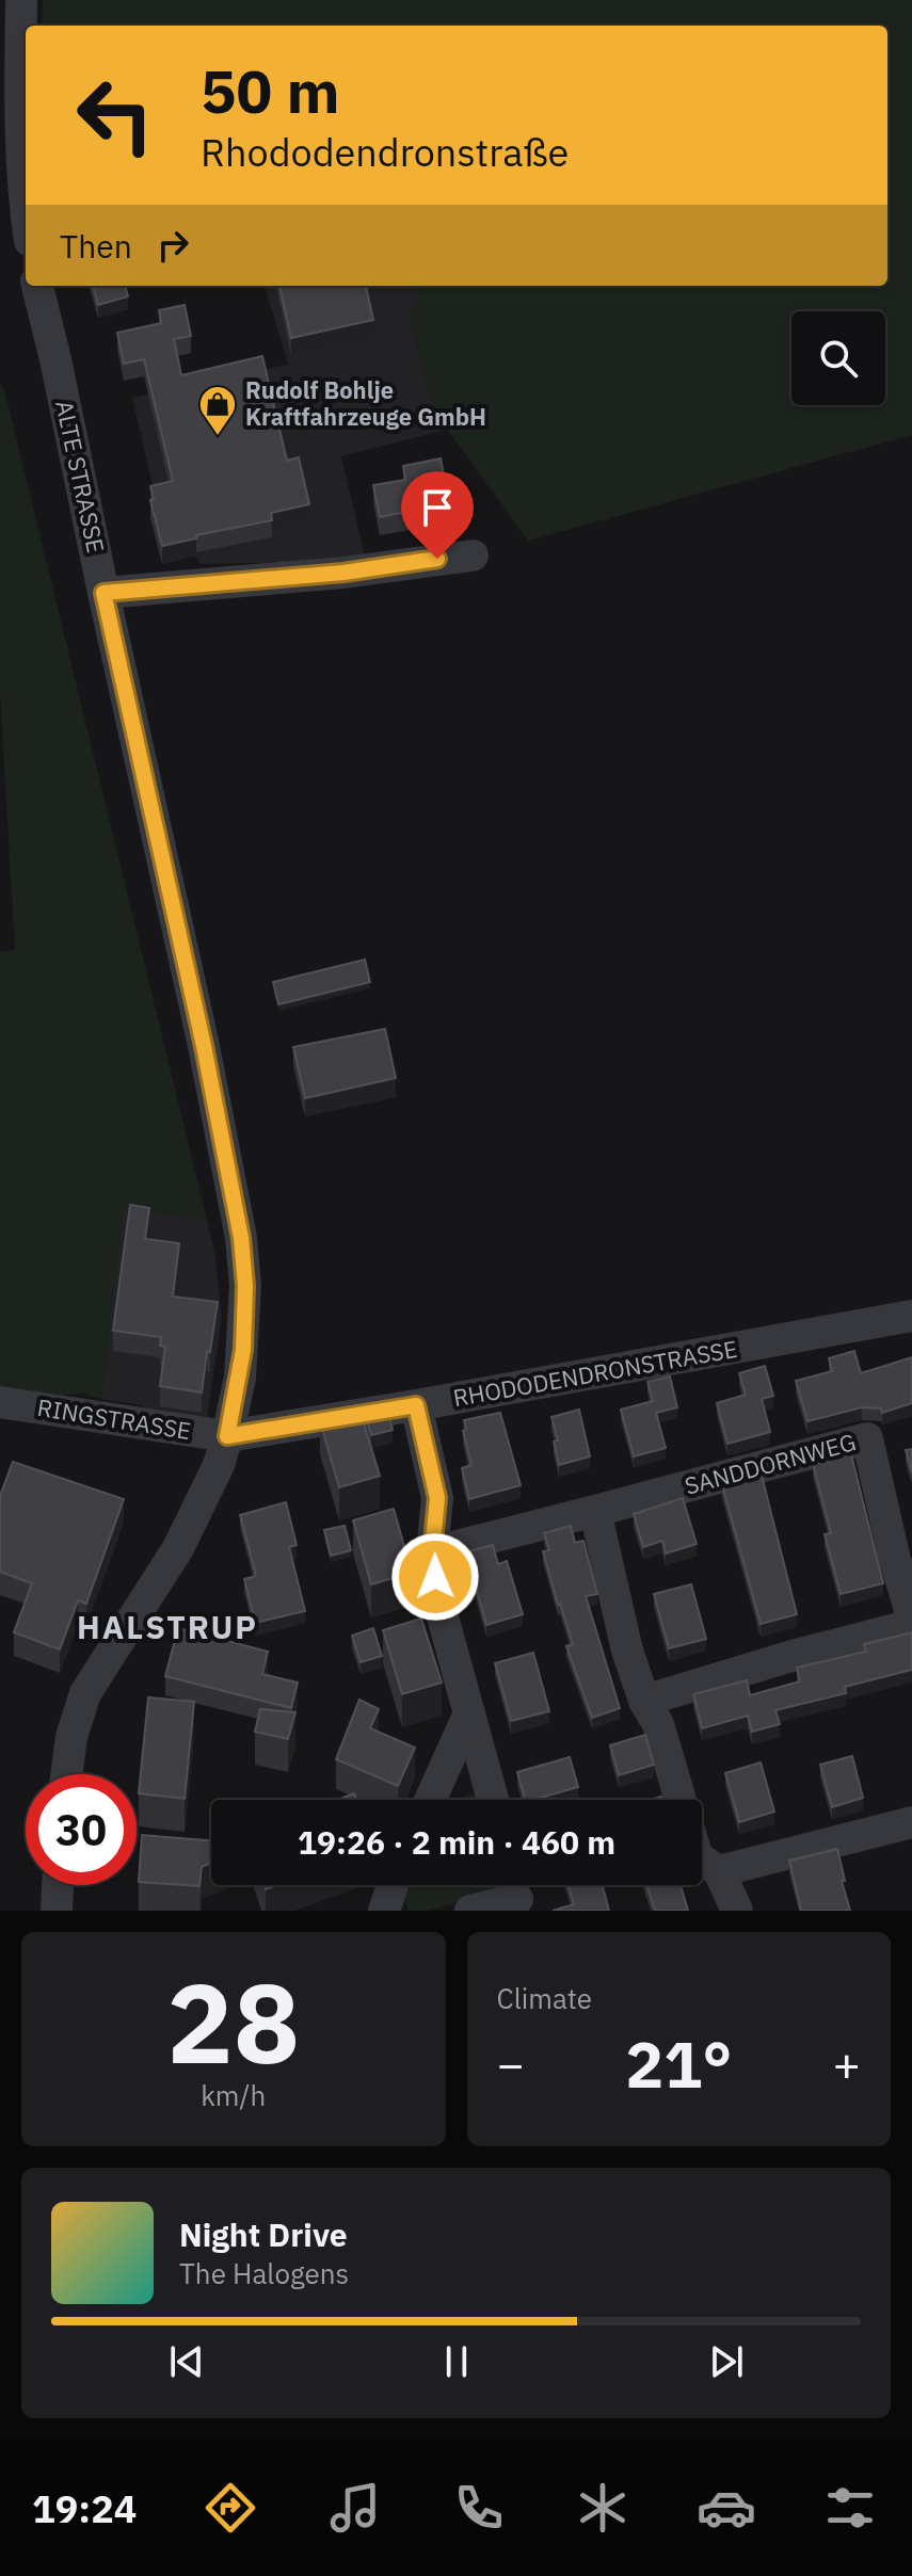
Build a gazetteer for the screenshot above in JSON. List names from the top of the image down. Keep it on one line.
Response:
{"streets":{"street":["ALTE STRASSE","RHODODENDRONSTRASSE","RINGSTRASSE","SANDDORNWEG"]},"crossings":[["ALTE STRASSE","RHODODENDRONSTRASSE"],["ALTE STRASSE","RINGSTRASSE"],["RHODODENDRONSTRASSE","RINGSTRASSE"]],"districts":["HALSTRUP"],"places":{"shop":["Rudolf Bohlje Kraftfahrzeuge GmbH"]},"page":{"turn":["50 m","Rhododendronstraße"],"then":"Then","limit":"30","trip":"19:26 · 2 min · 460 m","tile":[["28","km/h"],"Climate"],"heat":["−","21°","+"],"song":["Night Drive","The Halogens"],"tabs":"19:24"}}
